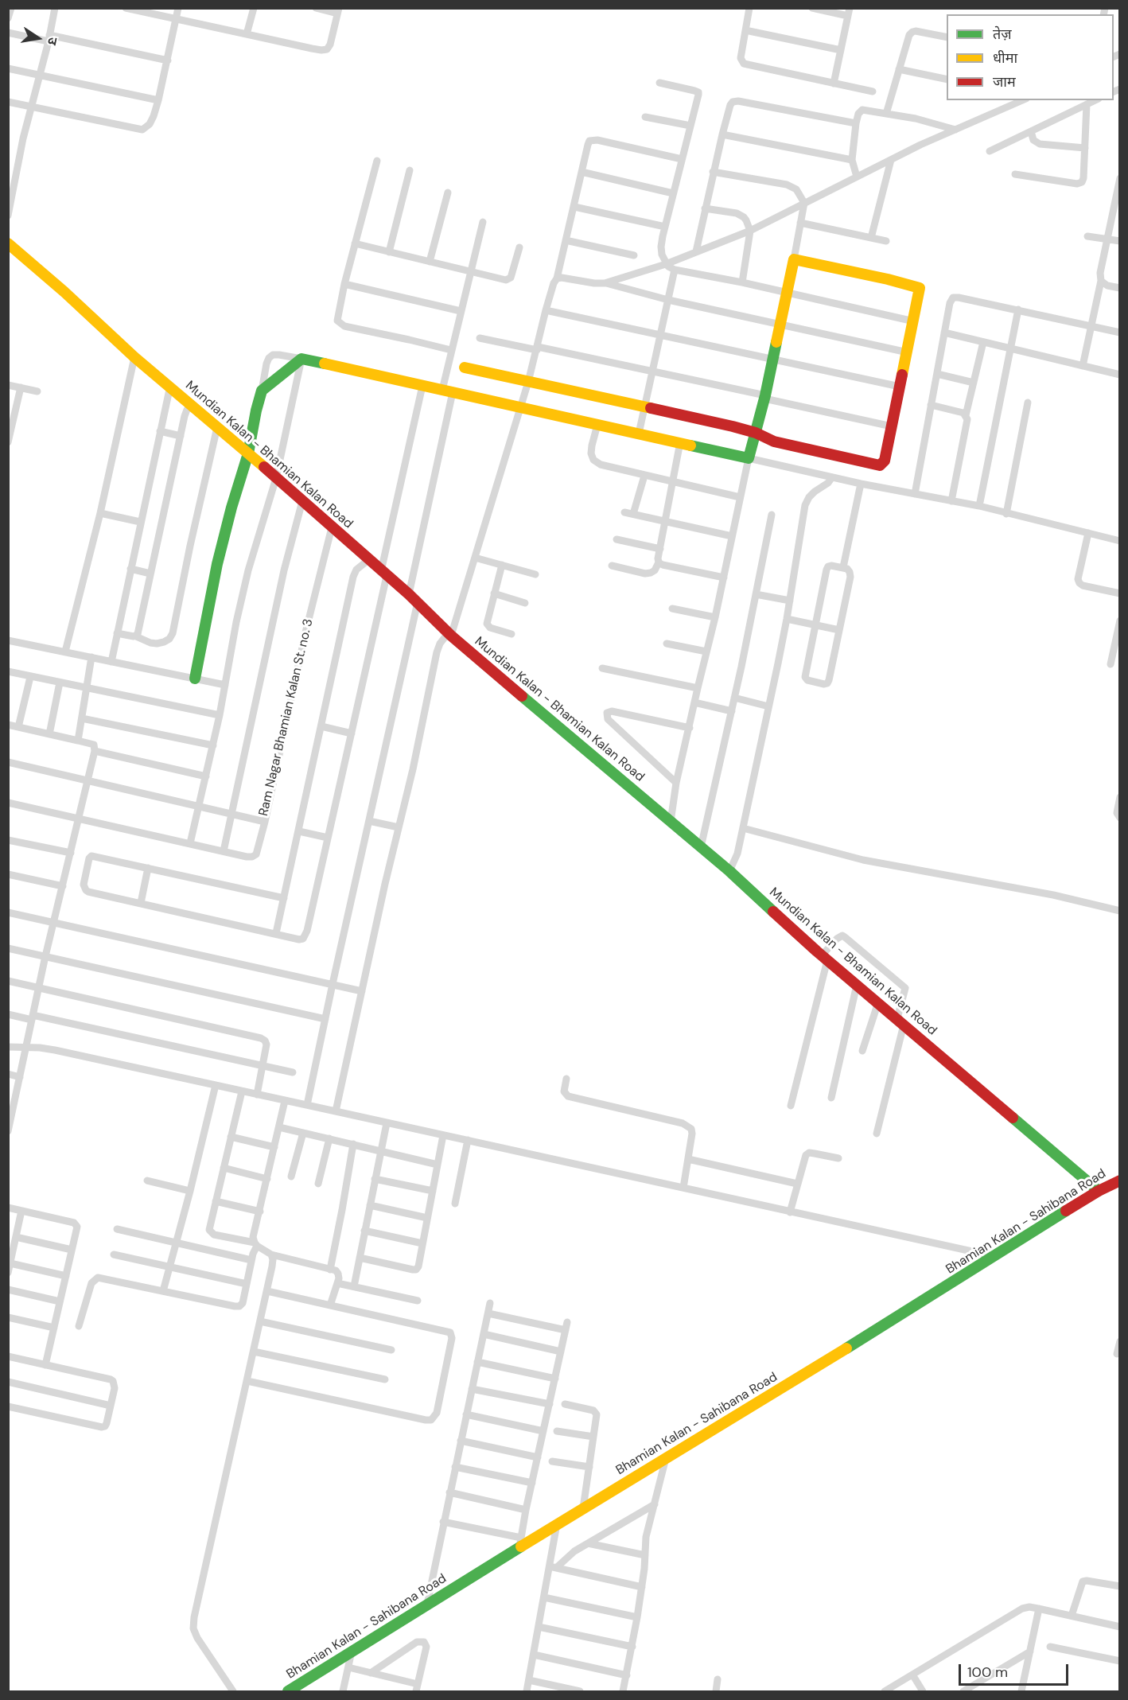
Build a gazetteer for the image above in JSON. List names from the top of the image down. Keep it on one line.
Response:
{"streets":{"street":["Mundian Kalan - Bhamian Kalan Road","Ram Nagar Bhamian Kalan St. no. 3","Bhamian Kalan - Sahibana Road"]},"crossings":[["Mundian Kalan - Bhamian Kalan Road","Ram Nagar Bhamian Kalan St. no. 3"],["Mundian Kalan - Bhamian Kalan Road","Bhamian Kalan - Sahibana Road"]],"legend":["तेज़","धीमा","जाम"],"scale_bar":"100 m","north":"right"}
